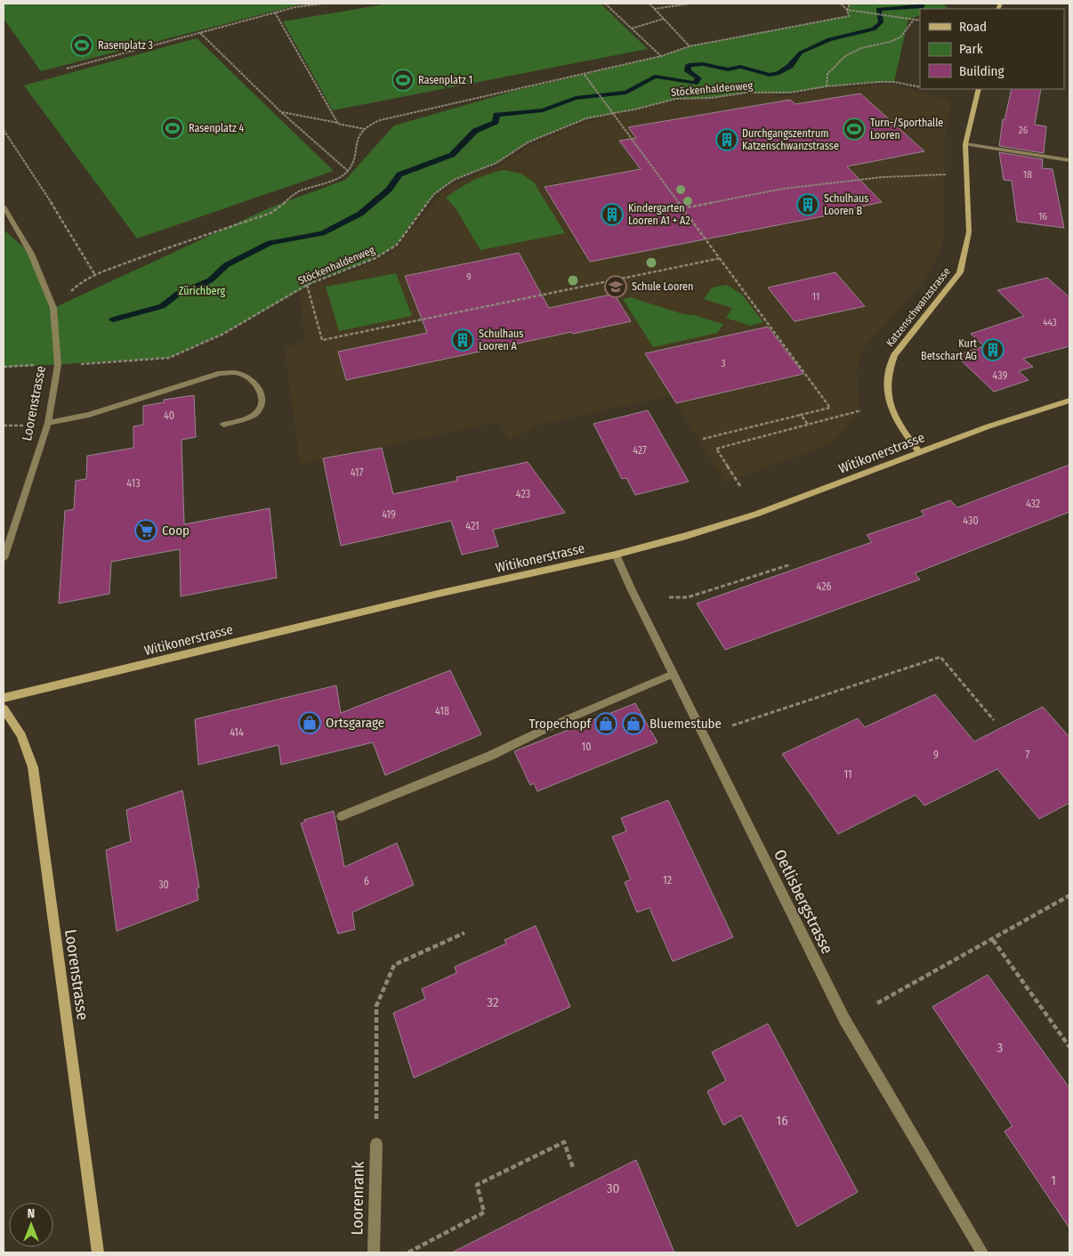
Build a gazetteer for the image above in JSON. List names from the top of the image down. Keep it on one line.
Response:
{"streets":{"street":["Katzenschwanzstrasse","Loorenstrasse","Witikonerstrasse","Oetlisbergstrasse","Loorenrank"],"path":["Stöckenhaldenweg"]},"crossings":[["Stöckenhaldenweg","Loorenstrasse"],["Katzenschwanzstrasse","Witikonerstrasse"],["Witikonerstrasse","Oetlisbergstrasse"]],"parks":["Zürichberg"],"places":{"sports":["Rasenplatz 3","Rasenplatz 1","Rasenplatz 4","Turn-/Sporthalle Looren"],"building":["Durchgangszentrum Katzenschwanzstrasse","Schulhaus Looren B","Kindergarten Looren A1 + A2","Schulhaus Looren A","Kurt Betschart AG"],"school or university":["Schule Looren"],"supermarket":["Coop"],"shop":["Ortsgarage","Tropechopf","Bluemestube"]},"house_numbers":["26","18","16","9","11","443","3","439","40","427","417","413","423","432","419","430","421","426","418","414","10","9","7","11","12","6","30","32","3","16","1","30"],"legend":["Road","Park","Building"],"north":"top"}
